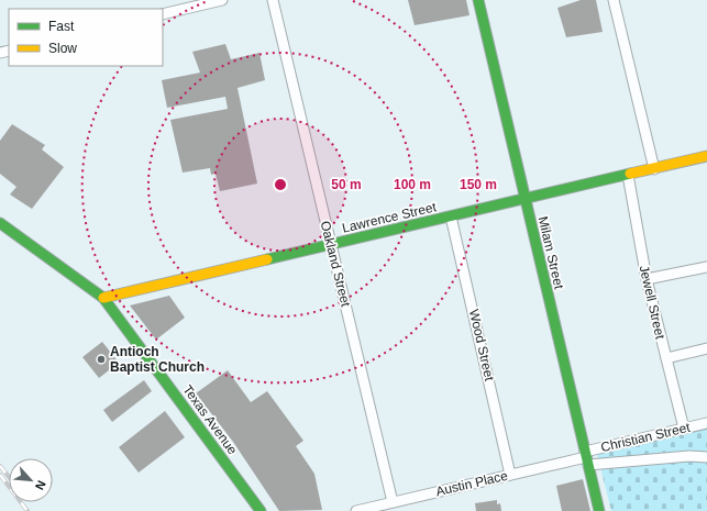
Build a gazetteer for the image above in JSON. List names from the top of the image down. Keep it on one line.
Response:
{"streets":{"street":["Lawrence Street","Milam Street","Oakland Street","Jewell Street","Wood Street","Texas Avenue","Christian Street","Austin Place"]},"crossings":[["Lawrence Street","Milam Street"],["Lawrence Street","Oakland Street"],["Lawrence Street","Jewell Street"],["Lawrence Street","Wood Street"],["Lawrence Street","Texas Avenue"],["Milam Street","Christian Street"],["Milam Street","Austin Place"],["Oakland Street","Austin Place"],["Jewell Street","Christian Street"],["Wood Street","Austin Place"],["Christian Street","Austin Place"]],"places":["Antioch Baptist Church"],"legend":["Fast","Slow"],"north":"bottom right","rings":["50 m","100 m","150 m"]}
